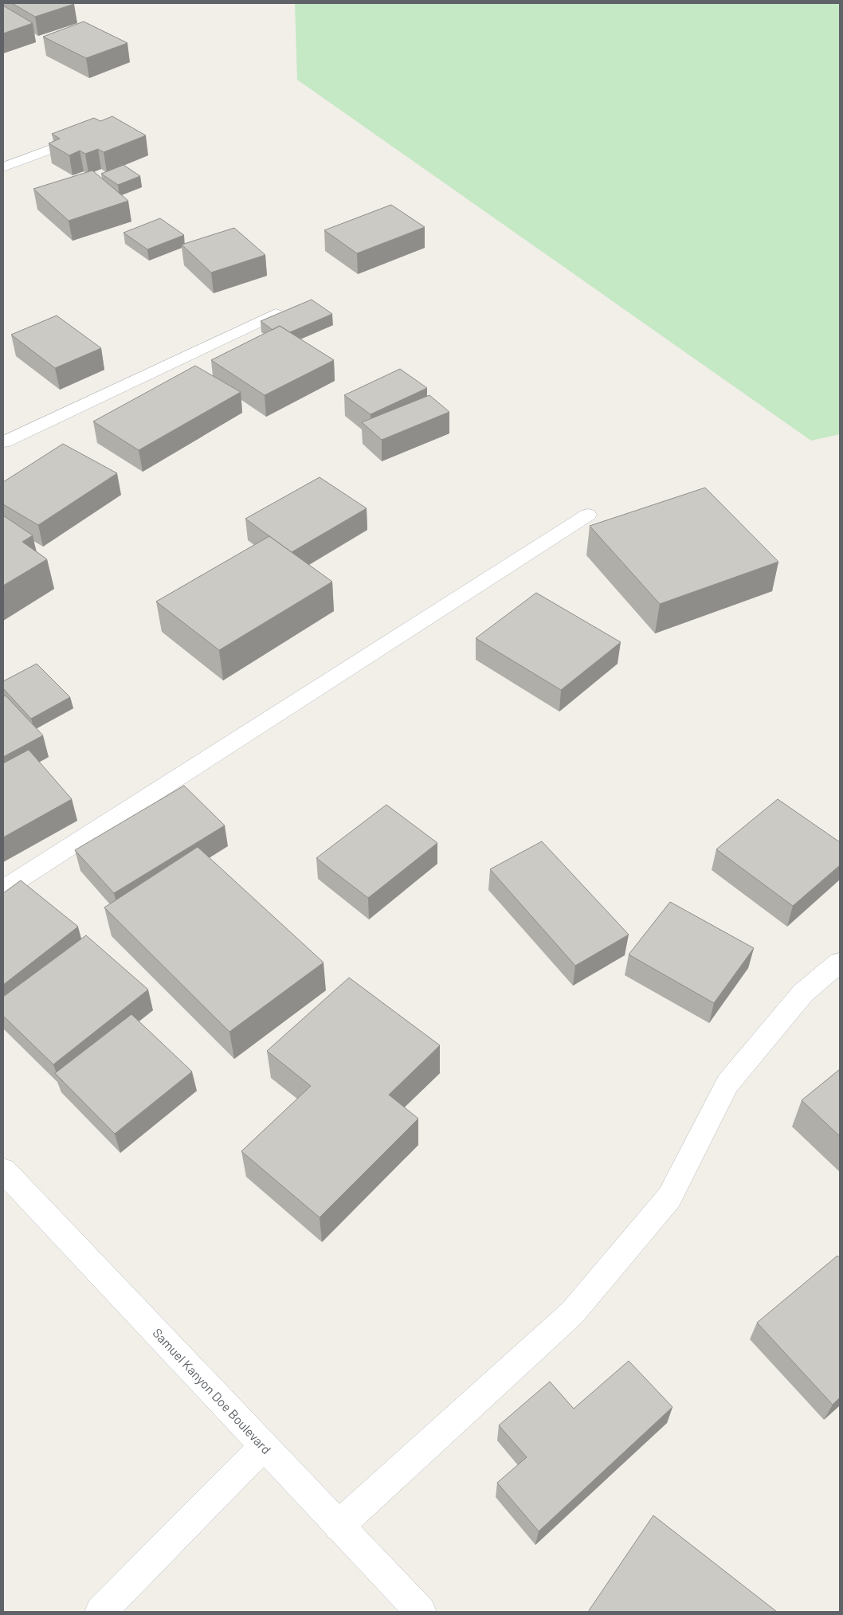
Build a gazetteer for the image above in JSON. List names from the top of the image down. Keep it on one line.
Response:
{"streets":{"street":["Samuel Kanyon Doe Boulevard"]}}
